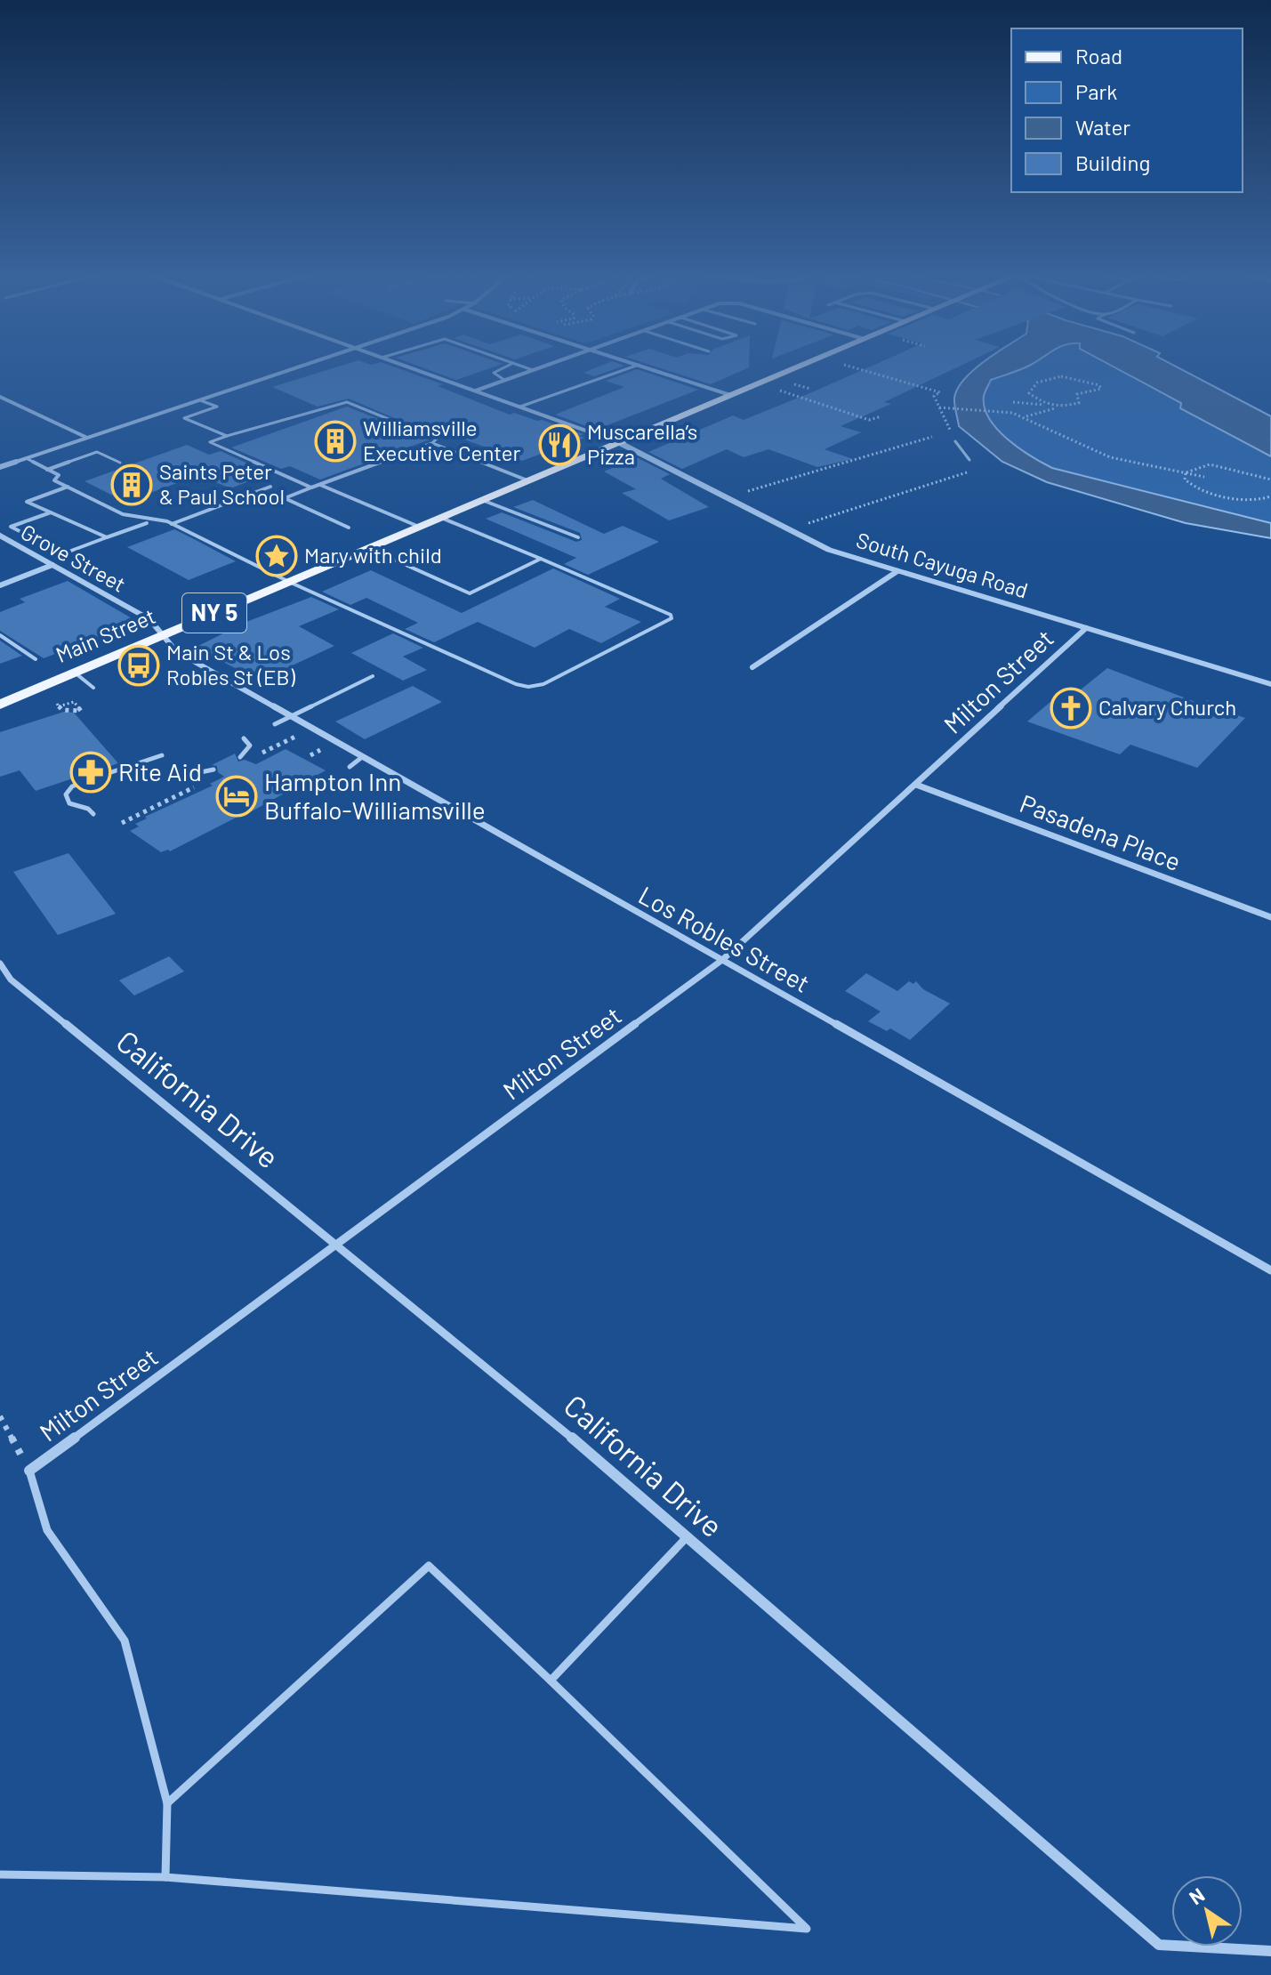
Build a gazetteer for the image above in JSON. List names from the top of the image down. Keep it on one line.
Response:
{"streets":{"main road":["NY 5","Main Street"],"street":["Grove Street","South Cayuga Road","Milton Street","Pasadena Place","Los Robles Street","California Drive"]},"crossings":[["Grove Street","Main Street"],["Grove Street","Los Robles Street"],["South Cayuga Road","Main Street"],["South Cayuga Road","Milton Street"],["Main Street","Los Robles Street"],["Milton Street","Pasadena Place"],["Milton Street","Los Robles Street"],["Milton Street","California Drive"]],"places":{"building":["Williamsville Executive Center","Saints Peter & Paul School"],"restaurant":["Muscarella’s Pizza"],"place":["Mary with child"],"bus stop":["Main St & Los Robles St (EB)"],"church":["Calvary Church"],"pharmacy":["Rite Aid"],"hotel":["Hampton Inn Buffalo-Williamsville"]},"legend":["Road","Park","Water","Building"],"north":"top left"}
